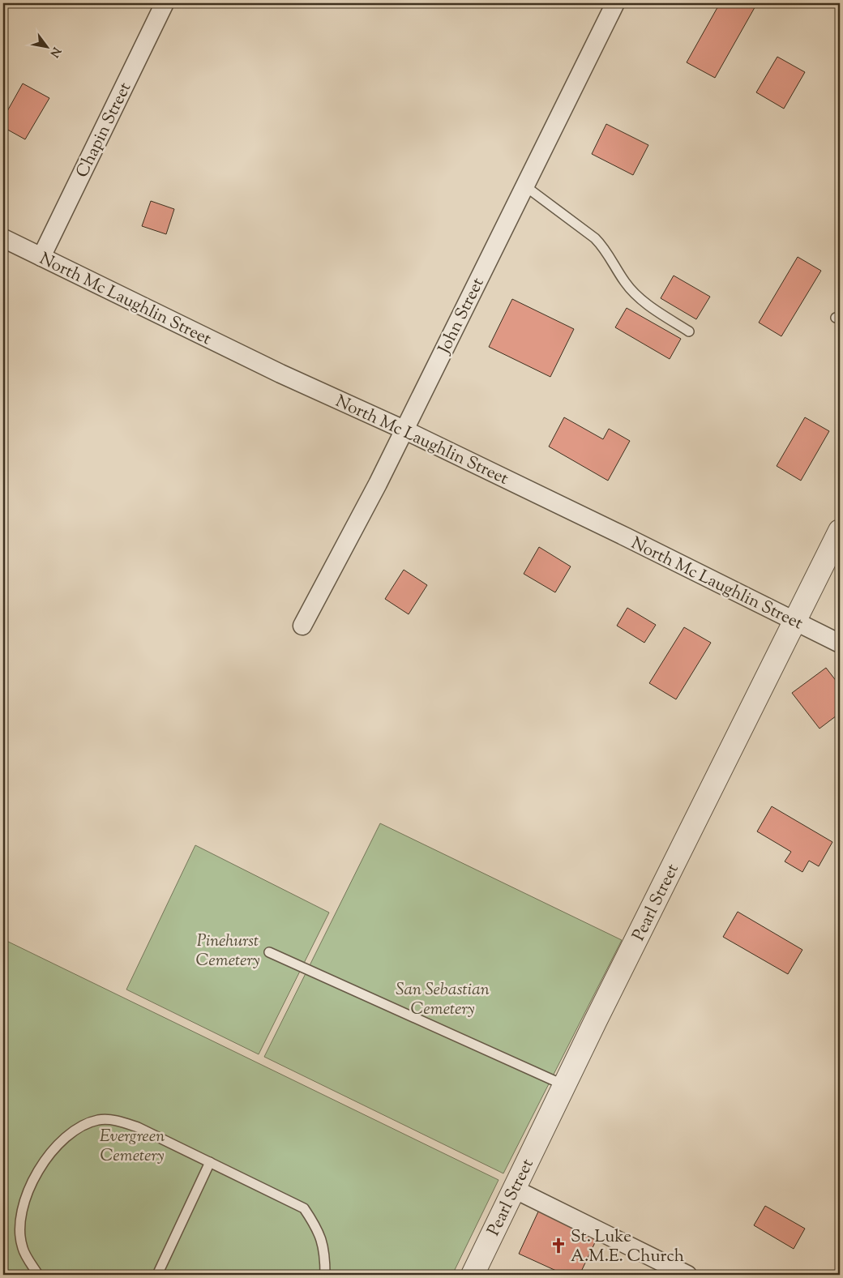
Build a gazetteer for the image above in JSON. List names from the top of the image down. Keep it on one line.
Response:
{"streets":{"street":["Chapin Street","North Mc Laughlin Street","John Street","Pearl Street"]},"crossings":[["Chapin Street","North Mc Laughlin Street"],["North Mc Laughlin Street","John Street"],["North Mc Laughlin Street","Pearl Street"]],"parks":["Pinehurst Cemetery","San Sebastian Cemetery","Evergreen Cemetery"],"places":{"church":["St. Luke A.M.E. Church"]},"north":"bottom right"}
